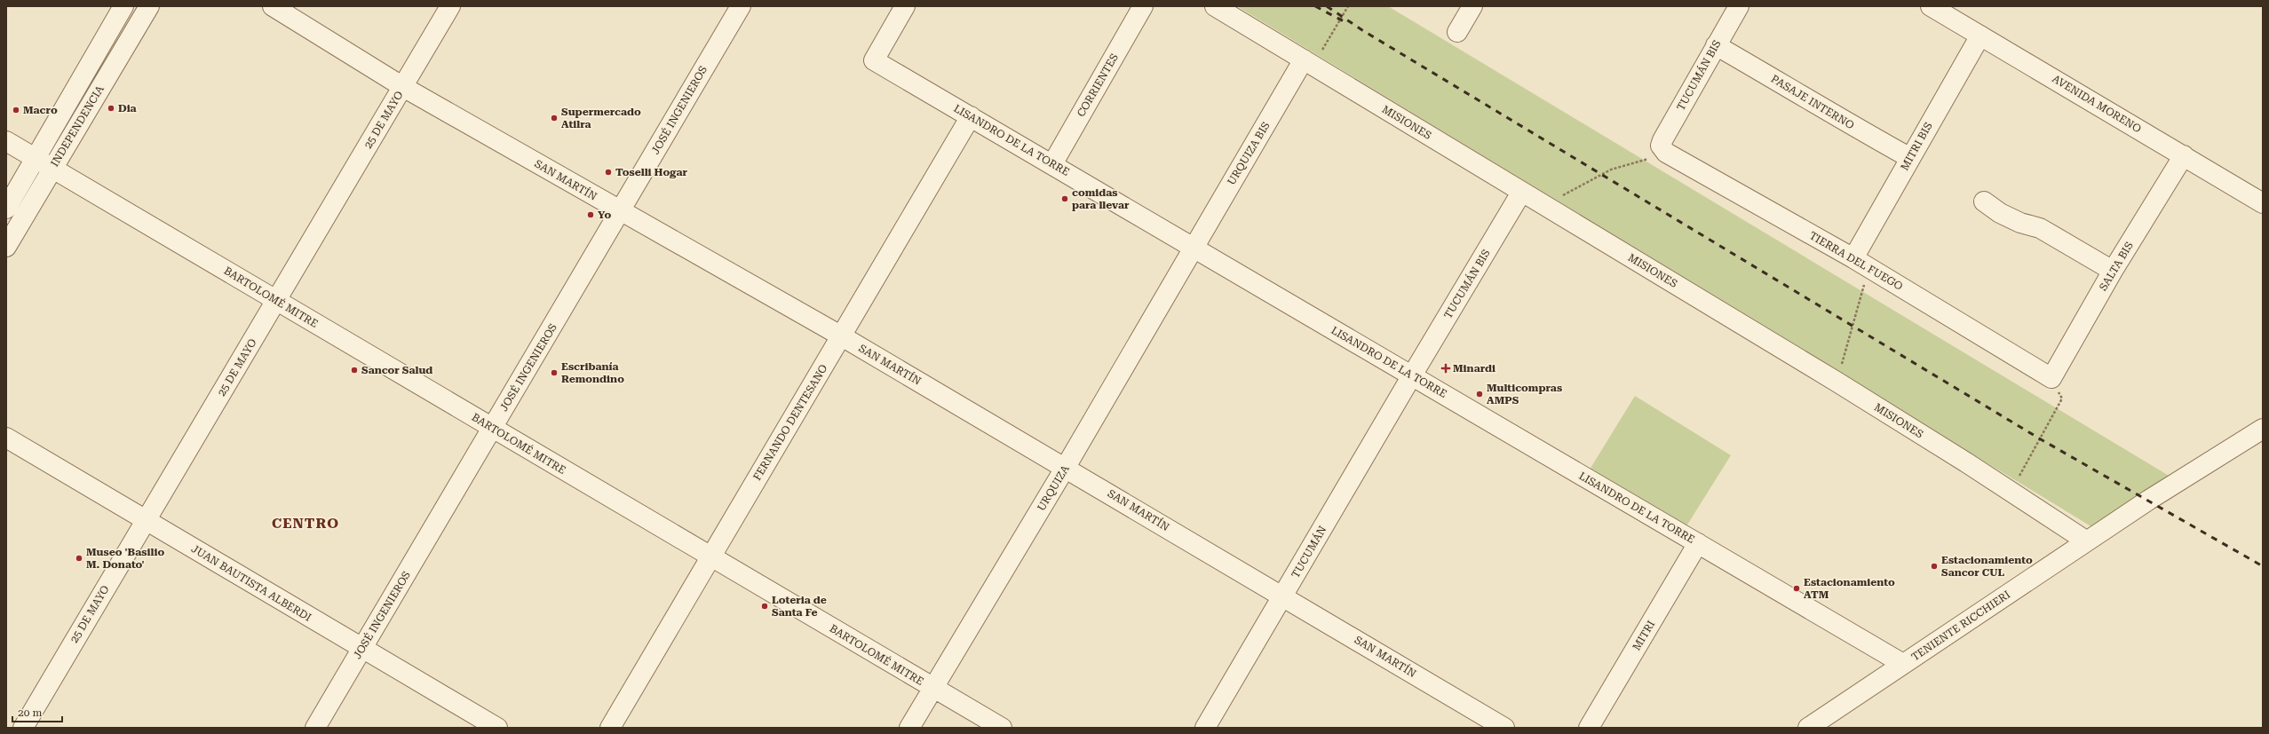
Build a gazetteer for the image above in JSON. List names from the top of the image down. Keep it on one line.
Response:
{"streets":{"street":["TUCUMÁN BIS","CORRIENTES","PASAJE INTERNO","AVENIDA MORENO","JOSÉ INGENIEROS","25 DE MAYO","MISIONES","INDEPENDENCIA","LISANDRO DE LA TORRE","MITRI BIS","URQUIZA BIS","SAN MARTÍN","TIERRA DEL FUEGO","SALTA BIS","BARTOLOMÉ MITRE","FERNANDO DENTESANO","URQUIZA","TUCUMÁN","JUAN BAUTISTA ALBERDI","TENIENTE RICCHIERI","MITRI"]},"crossings":[["TUCUMÁN BIS","PASAJE INTERNO"],["TUCUMÁN BIS","MISIONES"],["TUCUMÁN BIS","LISANDRO DE LA TORRE"],["TUCUMÁN BIS","TIERRA DEL FUEGO"],["TUCUMÁN BIS","TUCUMÁN"],["CORRIENTES","LISANDRO DE LA TORRE"],["PASAJE INTERNO","MITRI BIS"],["AVENIDA MORENO","MITRI BIS"],["AVENIDA MORENO","SALTA BIS"],["JOSÉ INGENIEROS","SAN MARTÍN"],["JOSÉ INGENIEROS","BARTOLOMÉ MITRE"],["JOSÉ INGENIEROS","JUAN BAUTISTA ALBERDI"],["25 DE MAYO","SAN MARTÍN"],["25 DE MAYO","BARTOLOMÉ MITRE"],["25 DE MAYO","JUAN BAUTISTA ALBERDI"],["MISIONES","URQUIZA BIS"],["MISIONES","TENIENTE RICCHIERI"],["INDEPENDENCIA","BARTOLOMÉ MITRE"],["LISANDRO DE LA TORRE","URQUIZA BIS"],["LISANDRO DE LA TORRE","FERNANDO DENTESANO"],["LISANDRO DE LA TORRE","URQUIZA"],["LISANDRO DE LA TORRE","TUCUMÁN"],["LISANDRO DE LA TORRE","TENIENTE RICCHIERI"],["LISANDRO DE LA TORRE","MITRI"],["MITRI BIS","TIERRA DEL FUEGO"],["URQUIZA BIS","URQUIZA"],["SAN MARTÍN","FERNANDO DENTESANO"],["SAN MARTÍN","URQUIZA"],["SAN MARTÍN","TUCUMÁN"],["TIERRA DEL FUEGO","SALTA BIS"],["BARTOLOMÉ MITRE","FERNANDO DENTESANO"],["BARTOLOMÉ MITRE","URQUIZA"]],"districts":["CENTRO"],"places":{"other":["Dia","Macro","Supermercado Atilra","Toselli Hogar","comidas para llevar","Yo","Sancor Salud","Escribanía Remondino","Multicompras AMPS","Museo 'Basilio M. Donato'","Estacionamiento Sancor CUL","Estacionamiento ATM","Loteria de Santa Fe"],"health":["Minardi"]},"scale_bar":"20 m"}
